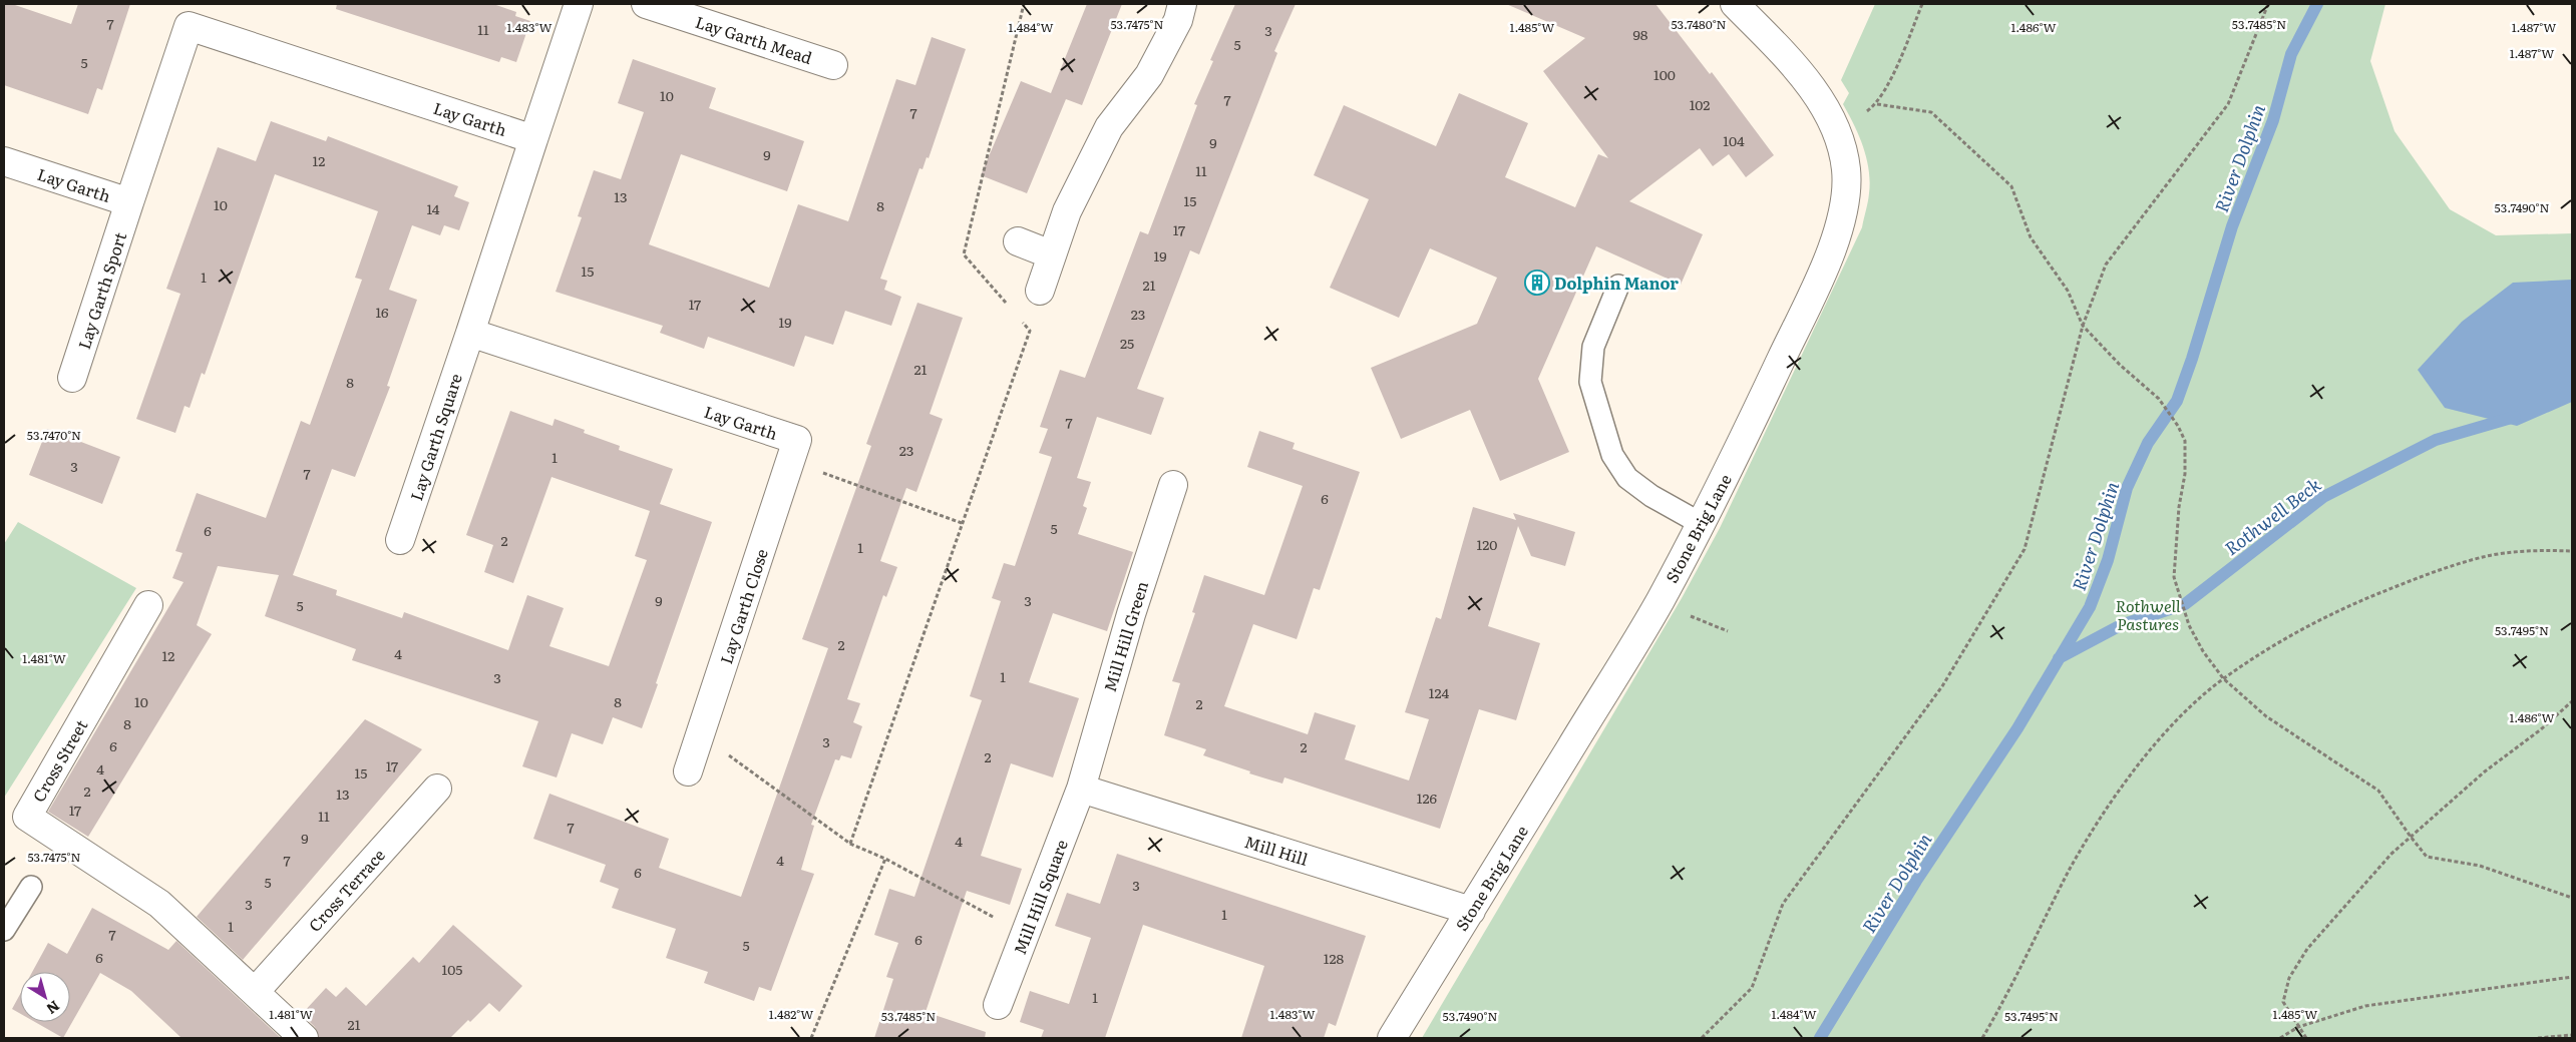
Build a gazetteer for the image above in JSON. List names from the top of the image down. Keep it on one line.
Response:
{"streets":{"street":["Lay Garth Mead","Lay Garth","Lay Garth Sport","Lay Garth Square","Stone Brig Lane","Lay Garth Close","Mill Hill Green","Cross Street","Mill Hill","Cross Terrace","Mill Hill Square"]},"crossings":[["Lay Garth","Lay Garth Sport"],["Lay Garth","Lay Garth Square"],["Lay Garth","Lay Garth Close"],["Stone Brig Lane","Mill Hill"],["Mill Hill Green","Mill Hill"],["Mill Hill Green","Mill Hill Square"],["Cross Street","Cross Terrace"],["Mill Hill","Mill Hill Square"]],"water":["River Dolphin","Rothwell Beck"],"parks":["Rothwell Pastures"],"places":{"building":["Dolphin Manor"]},"house_numbers":["7","11","3","98","5","5","100","10","7","102","7","104","9","9","12","11","13","15","10","8","14","17","19","15","1","21","17","16","23","19","25","21","8","7","23","1","3","7","6","5","6","2","120","1","9","3","5","2","4","12","1","3","124","10","8","2","8","3","6","2","2","17","4","15","2","13","126","17","11","7","9","4","7","4","6","5","3","3","1","1","7","6","5","6","128","105","1","21"],"north":"bottom right","coordinates":["53.7475°N","53.7480°N","53.7485°N","1.483°W","1.484°W","1.485°W","1.486°W","1.487°W","53.7490°N","53.7470°N","53.7495°N","1.481°W","1.482°W"]}
